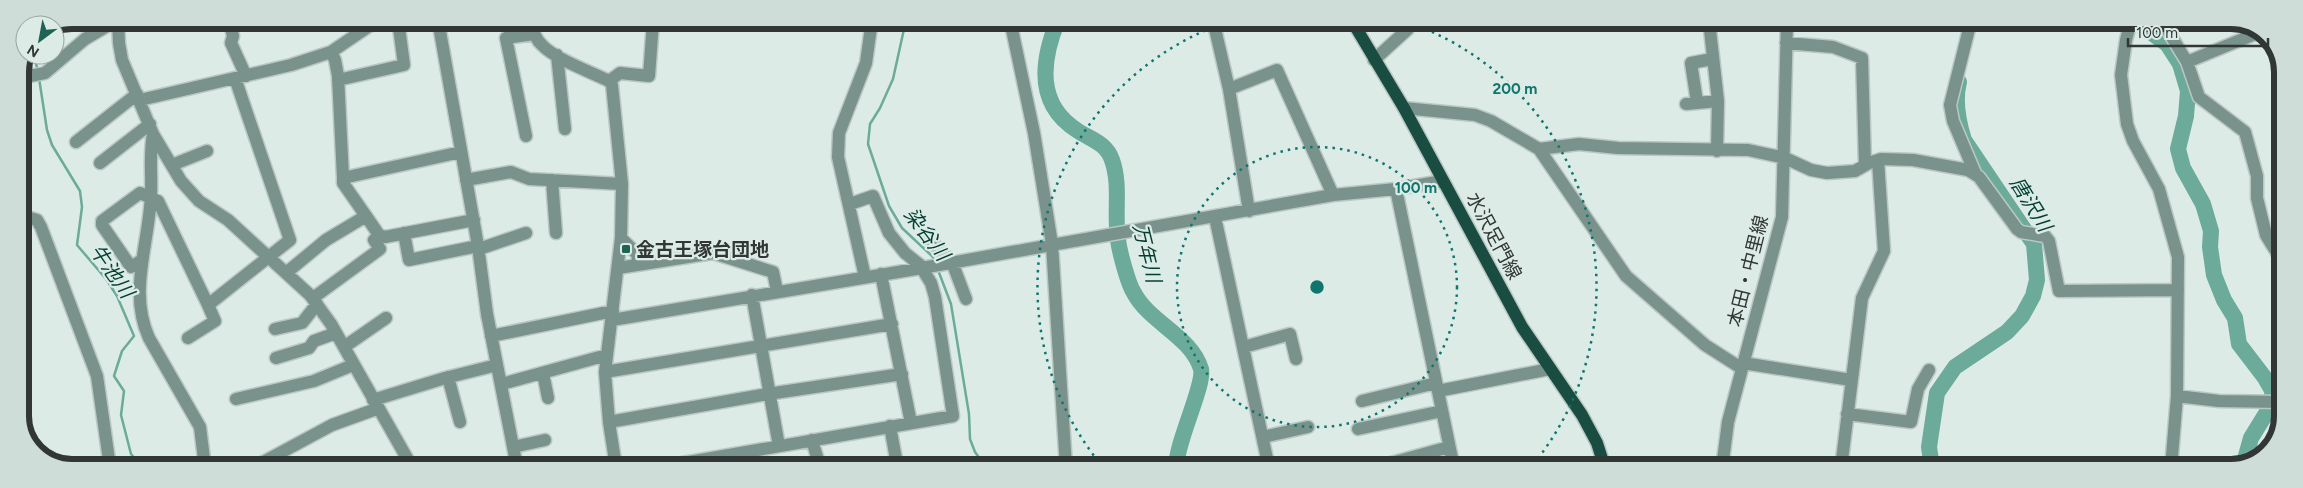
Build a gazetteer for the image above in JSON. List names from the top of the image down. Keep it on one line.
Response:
{"streets":{"main road":["水沢足門線"],"street":["本田・中里線"]},"water":["唐沢川","染谷川","万年川","牛池川"],"places":{"transit":["金古王塚台団地"]},"scale_bar":"100 m","north":"bottom left","rings":["200 m","100 m"]}
